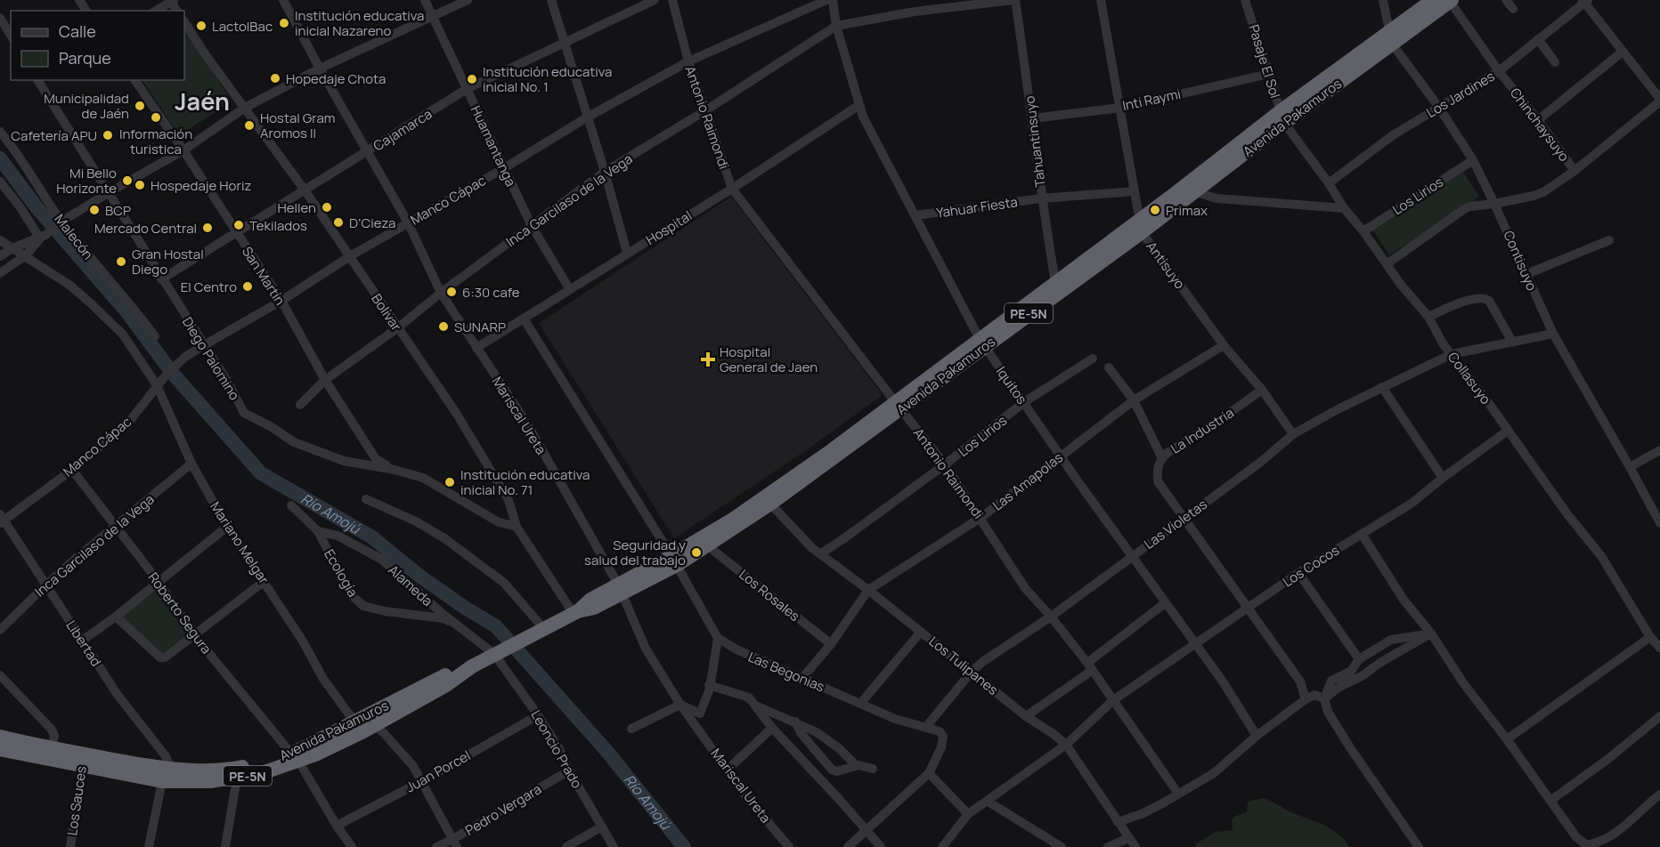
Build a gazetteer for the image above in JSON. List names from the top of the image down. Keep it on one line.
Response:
{"streets":{"highway":["Avenida Pakamuros","PE-5N"],"street":["Pasaje El Sol","Los Jardines","Inti Raymi","Antonio Raimondi","Chinchaysuyo","Cajamarca","Tahuantinsuyo","Huamantanga","Los Lirios","Manco Cápac","Inca Garcilaso de la Vega","Yahuar Fiesta","Hospital","Malecón","Contisuyo","Antisuyo","San Martín","Bolívar","Diego Palomino","Collasuyo","Iquitos","Mariscal Ureta","La Industria","Las Amapolas","Las Violetas","Mariano Melgar","Los Cocos","Ecología","Alameda","Los Rosales","Roberto Segura","Libertad","Los Tulipanes","Las Begonias","Leoncio Prado","Juan Porcel","Los Sauces","Pedro Vergara"]},"crossings":[["Pasaje El Sol","Inti Raymi"],["Pasaje El Sol","Avenida Pakamuros"],["Pasaje El Sol","Collasuyo"],["Los Jardines","Chinchaysuyo"],["Los Jardines","Contisuyo"],["Los Jardines","Collasuyo"],["Inti Raymi","Tahuantinsuyo"],["Inti Raymi","Antisuyo"],["Antonio Raimondi","Avenida Pakamuros"],["Antonio Raimondi","Los Lirios"],["Antonio Raimondi","Manco Cápac"],["Antonio Raimondi","Inca Garcilaso de la Vega"],["Antonio Raimondi","Hospital"],["Antonio Raimondi","Las Amapolas"],["Antonio Raimondi","Las Violetas"],["Antonio Raimondi","Los Cocos"],["Avenida Pakamuros","Chinchaysuyo"],["Avenida Pakamuros","Tahuantinsuyo"],["Avenida Pakamuros","Contisuyo"],["Avenida Pakamuros","Antisuyo"],["Avenida Pakamuros","Bolívar"],["Avenida Pakamuros","PE-5N"],["Avenida Pakamuros","Collasuyo"],["Avenida Pakamuros","Iquitos"],["Avenida Pakamuros","Mariscal Ureta"],["Avenida Pakamuros","Mariano Melgar"],["Avenida Pakamuros","Alameda"],["Avenida Pakamuros","Los Rosales"],["Avenida Pakamuros","Roberto Segura"],["Avenida Pakamuros","Libertad"],["Avenida Pakamuros","Los Tulipanes"],["Avenida Pakamuros","Las Begonias"],["Avenida Pakamuros","Leoncio Prado"],["Avenida Pakamuros","Los Sauces"],["Cajamarca","Huamantanga"],["Cajamarca","San Martín"],["Cajamarca","Bolívar"],["Cajamarca","Diego Palomino"],["Cajamarca","Mariscal Ureta"],["Tahuantinsuyo","Inca Garcilaso de la Vega"],["Tahuantinsuyo","Yahuar Fiesta"],["Huamantanga","Manco Cápac"],["Huamantanga","Inca Garcilaso de la Vega"],["Huamantanga","Hospital"],["Los Lirios","Contisuyo"],["Los Lirios","Collasuyo"],["Los Lirios","Iquitos"],["Los Lirios","Los Tulipanes"],["Manco Cápac","San Martín"],["Manco Cápac","Bolívar"],["Manco Cápac","Diego Palomino"],["Manco Cápac","Mariscal Ureta"],["Manco Cápac","Mariano Melgar"],["Manco Cápac","Roberto Segura"],["Manco Cápac","Libertad"],["Inca Garcilaso de la Vega","San Martín"],["Inca Garcilaso de la Vega","Bolívar"],["Inca Garcilaso de la Vega","Iquitos"],["Inca Garcilaso de la Vega","Mariscal Ureta"],["Inca Garcilaso de la Vega","Mariano Melgar"],["Inca Garcilaso de la Vega","Roberto Segura"],["Inca Garcilaso de la Vega","Libertad"],["Yahuar Fiesta","Antisuyo"],["Yahuar Fiesta","Iquitos"],["Hospital","Iquitos"],["Hospital","Mariscal Ureta"],["Contisuyo","Las Violetas"],["Antisuyo","La Industria"],["Antisuyo","Las Amapolas"],["Antisuyo","Las Violetas"],["San Martín","Diego Palomino"],["Bolívar","Diego Palomino"],["PE-5N","Mariano Melgar"],["PE-5N","Alameda"],["PE-5N","Roberto Segura"],["PE-5N","Leoncio Prado"],["PE-5N","Los Sauces"],["Collasuyo","Las Violetas"],["Collasuyo","Los Cocos"],["Iquitos","Las Amapolas"],["Iquitos","Las Violetas"],["Iquitos","Los Cocos"],["La Industria","Las Violetas"],["Las Amapolas","Los Rosales"],["Las Amapolas","Los Tulipanes"],["Las Amapolas","Las Begonias"],["Las Violetas","Los Tulipanes"],["Las Violetas","Las Begonias"],["Mariano Melgar","Juan Porcel"],["Mariano Melgar","Pedro Vergara"],["Los Cocos","Los Tulipanes"],["Ecología","Alameda"],["Alameda","Leoncio Prado"],["Roberto Segura","Juan Porcel"],["Leoncio Prado","Juan Porcel"],["Leoncio Prado","Pedro Vergara"]],"districts":["Jaén"],"water":["Río Amojú"],"places":{"other":["Institución educativa inicial Nazareno","LactolBac","Hopedaje Chota","Institución educativa inicial No. 1","Municipalidad de Jaén","Información turistica","Hostal Gram Aromos II","Cafetería APU","Mi Bello Horizonte","Hospedaje Horiz","Hellen","BCP","Primax","D’Cieza","Tekilados","Mercado Central","Gran Hostal Diego","El Centro","6:30 cafe","SUNARP","Institución educativa inicial No. 71","Seguridad y salud del trabajo"],"health":["Hospital General de Jaen"]},"legend":["Calle","Parque"]}
